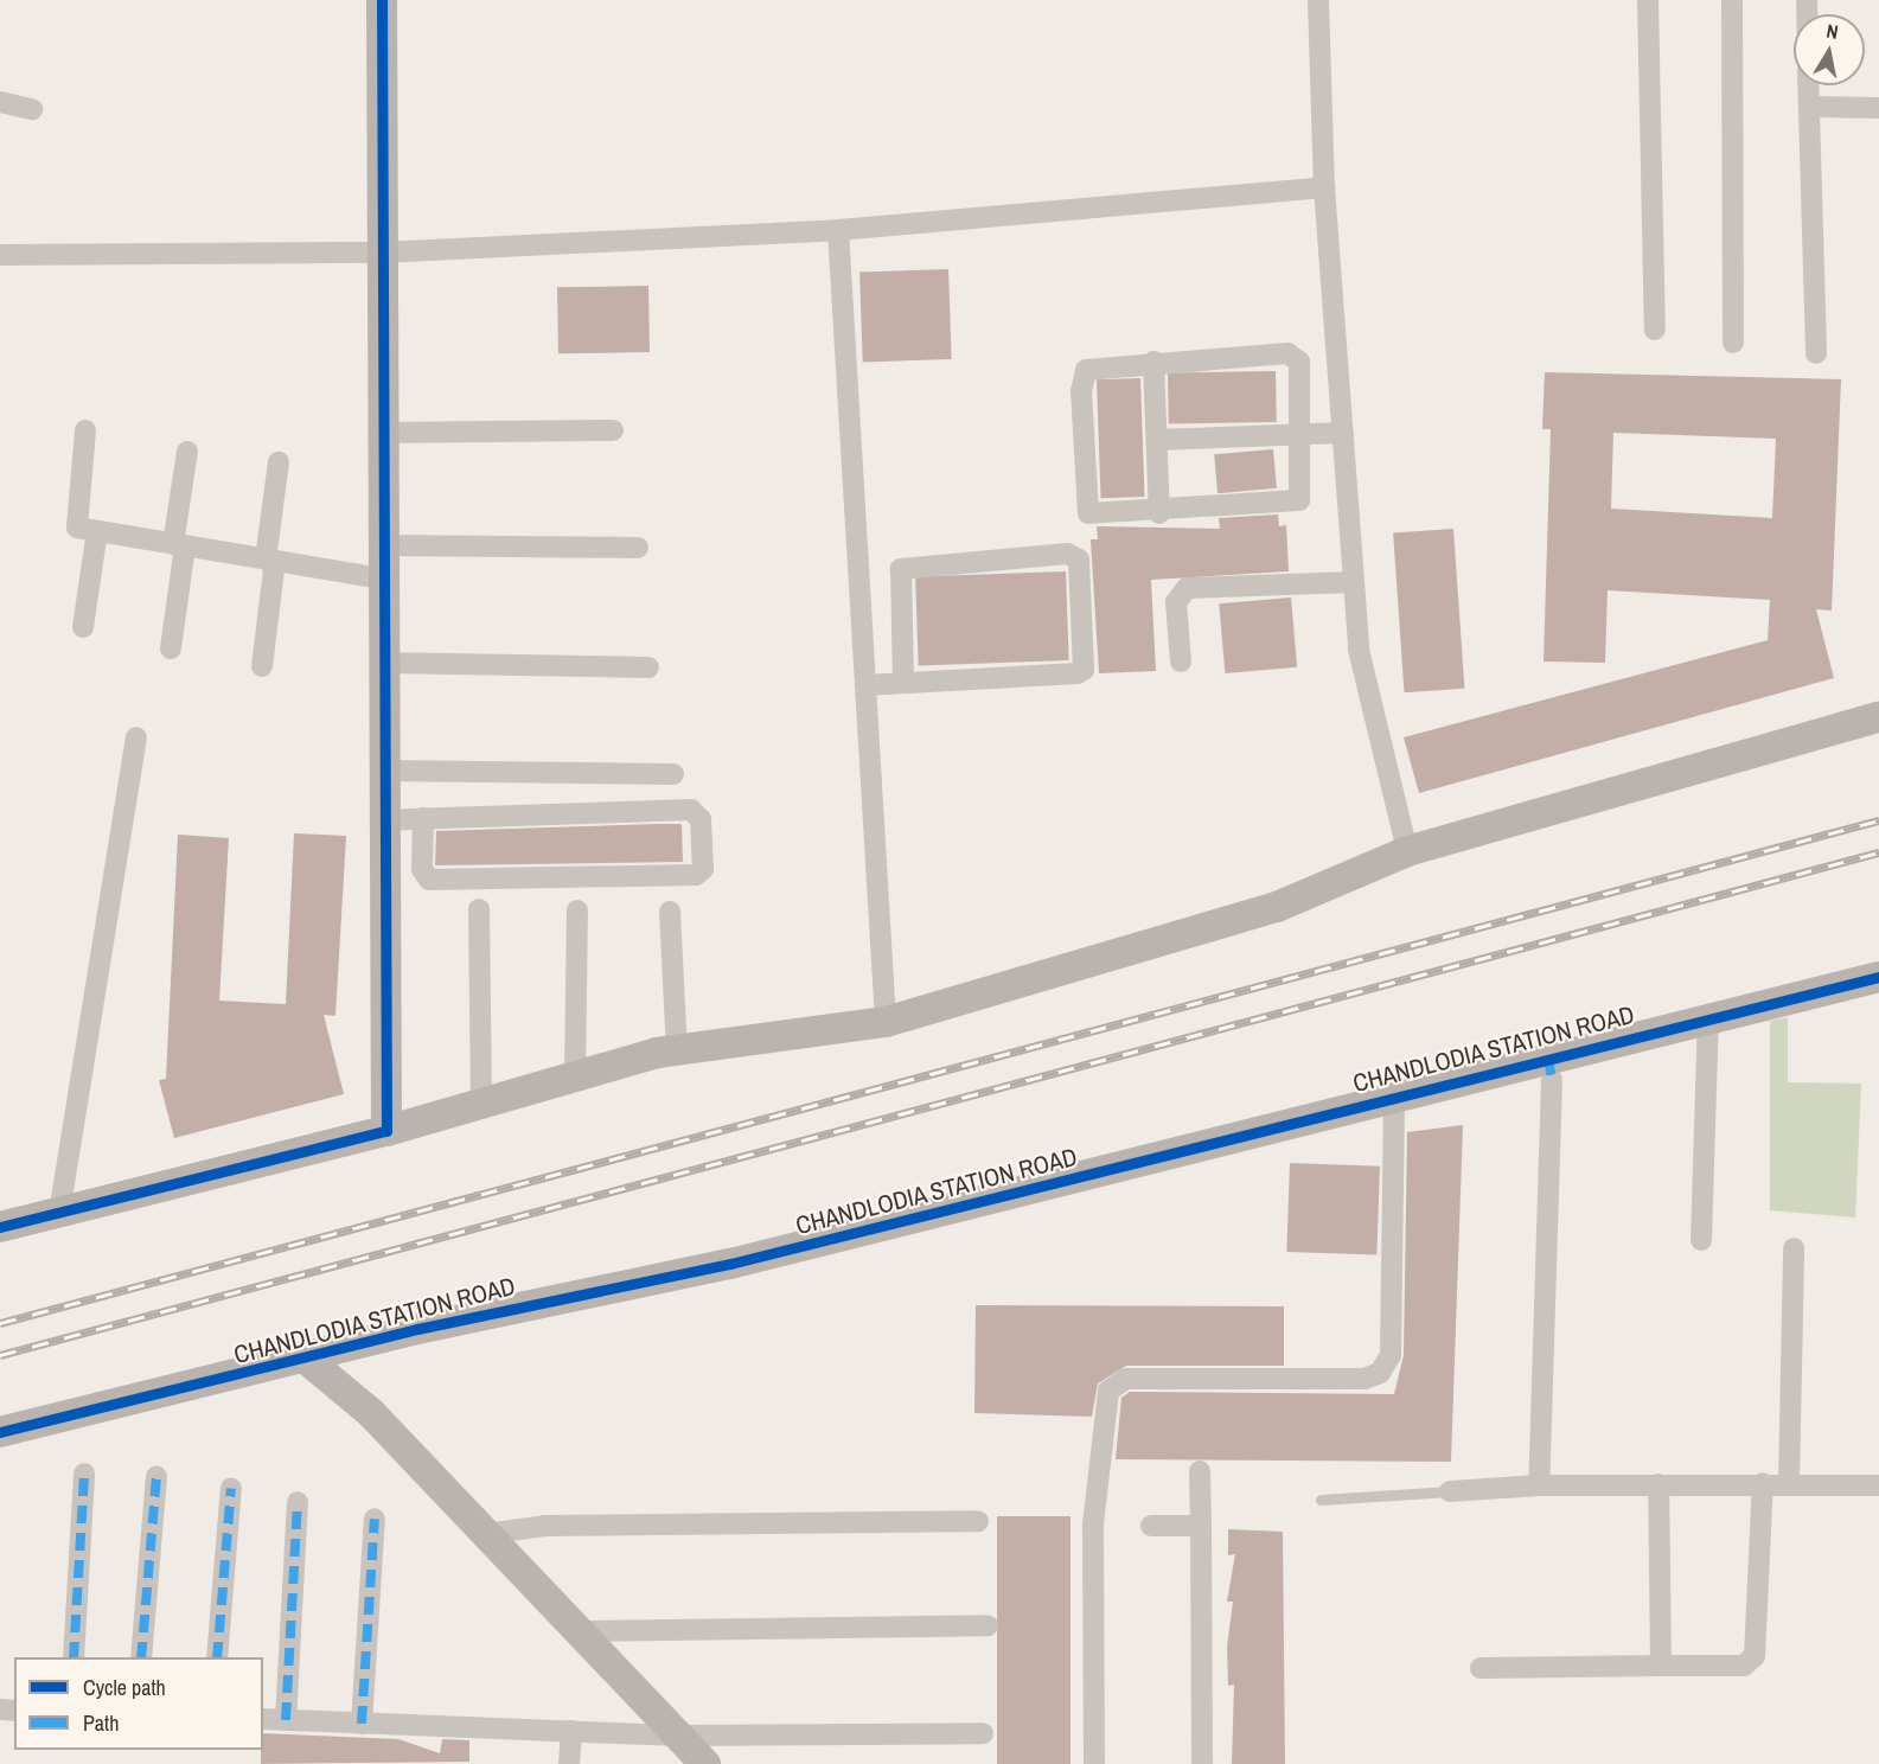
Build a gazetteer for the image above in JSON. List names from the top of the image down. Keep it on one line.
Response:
{"streets":{"street":["CHANDLODIA STATION ROAD"]},"legend":["Cycle path","Path"],"north":"top"}
